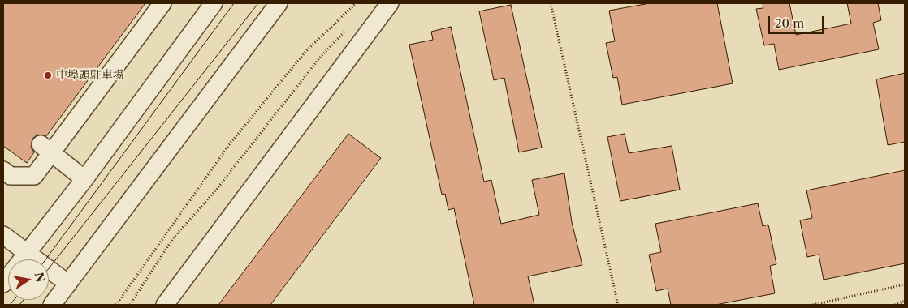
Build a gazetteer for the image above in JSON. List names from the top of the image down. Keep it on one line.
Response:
{"places":["中埠頭駐車場"],"scale_bar":"20 m","north":"right"}
